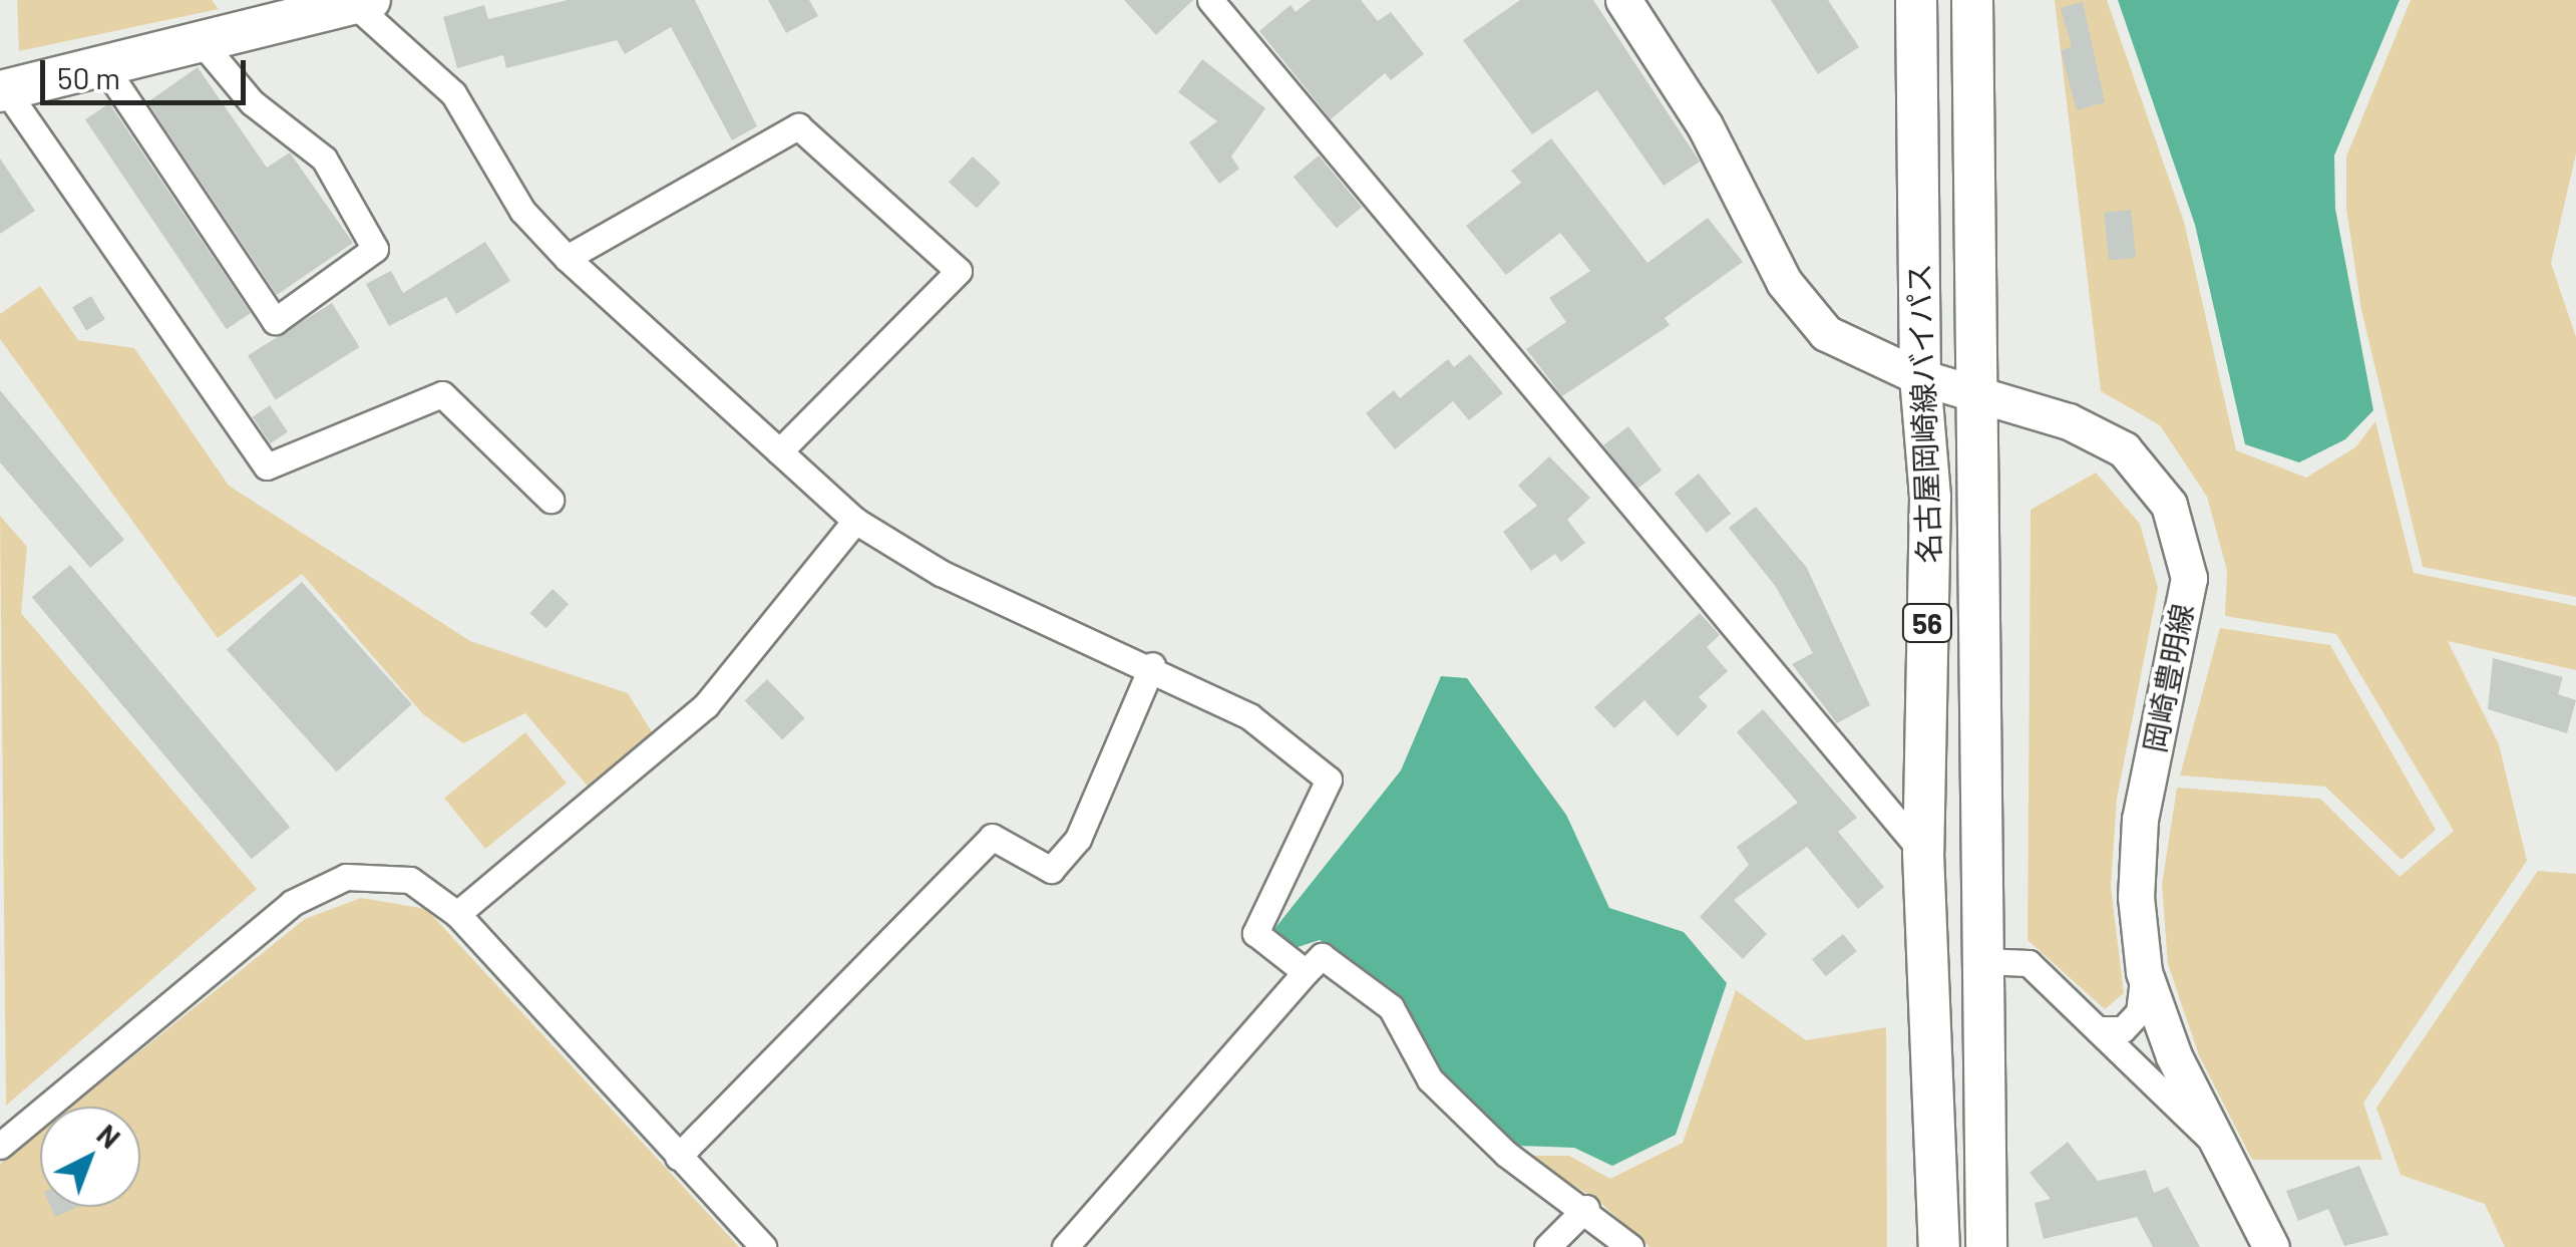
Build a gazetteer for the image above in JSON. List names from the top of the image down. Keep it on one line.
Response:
{"streets":{"main road":["名古屋岡崎線バイパス","56","岡崎豊明線"]},"crossings":[["名古屋岡崎線バイパス","岡崎豊明線"]],"scale_bar":"50 m","north":"top right"}
